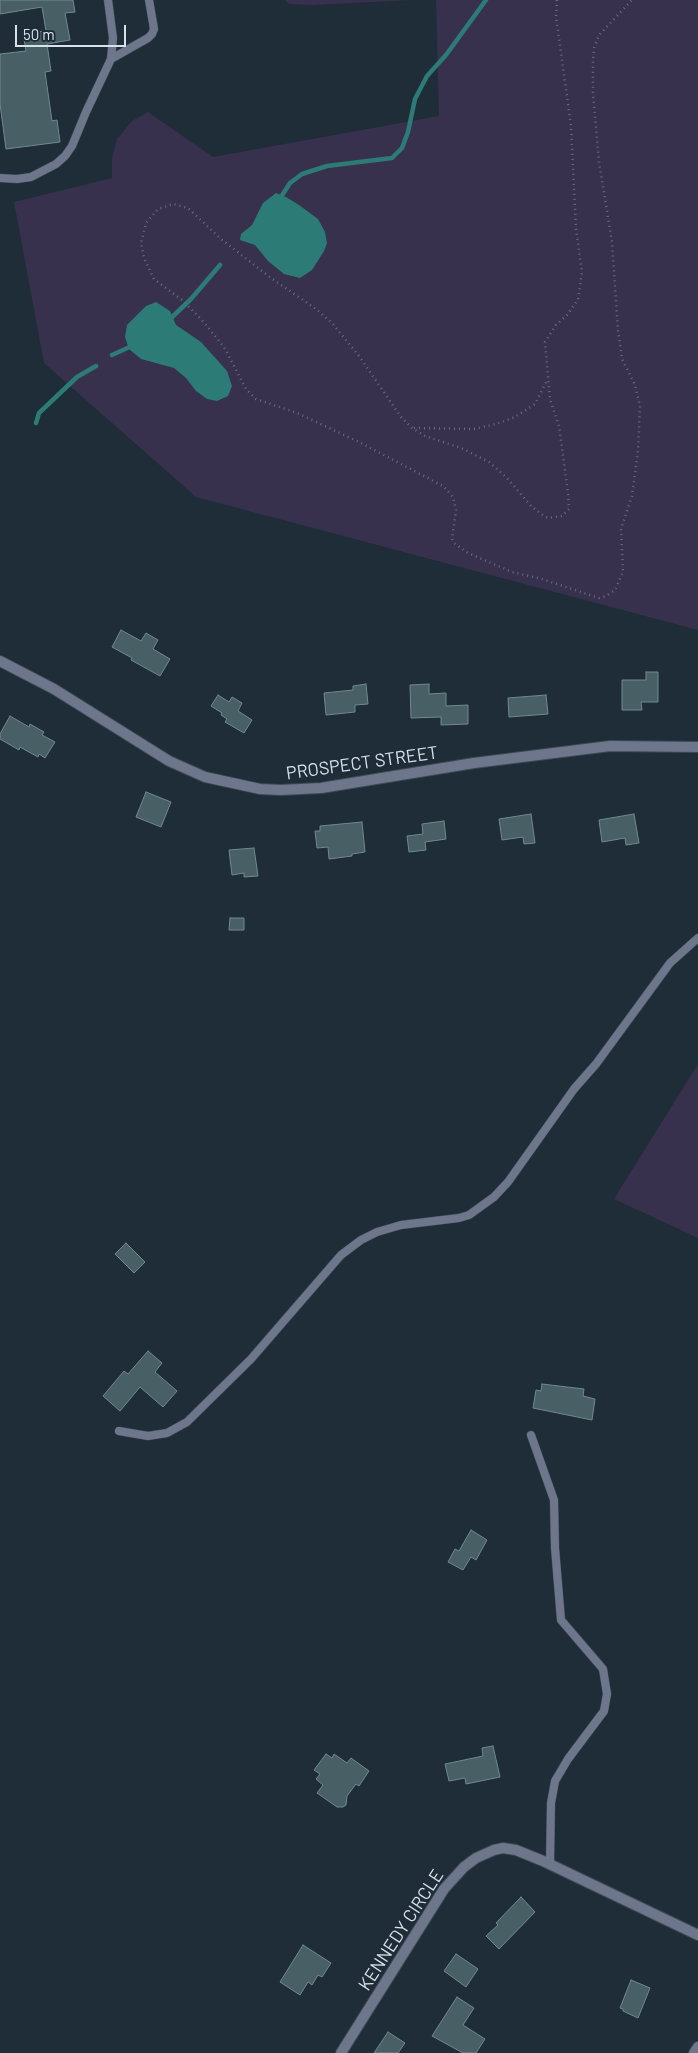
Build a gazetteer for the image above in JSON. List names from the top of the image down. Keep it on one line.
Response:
{"streets":{"street":["PROSPECT STREET","KENNEDY CIRCLE"]},"scale_bar":"50 m"}
